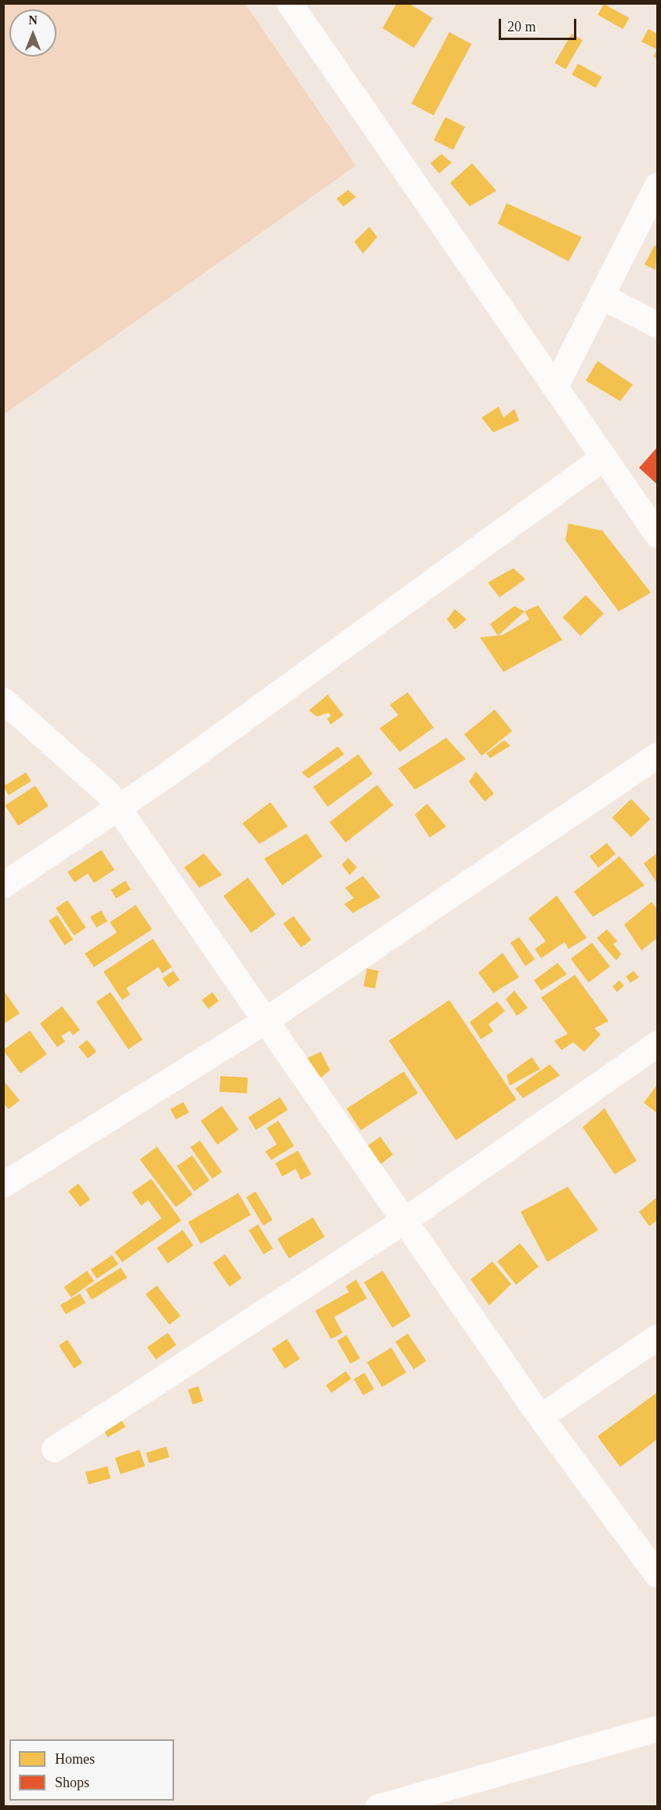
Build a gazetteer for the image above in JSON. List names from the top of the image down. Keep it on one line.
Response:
{"legend":["Homes","Shops"],"scale_bar":"20 m","north":"top"}
